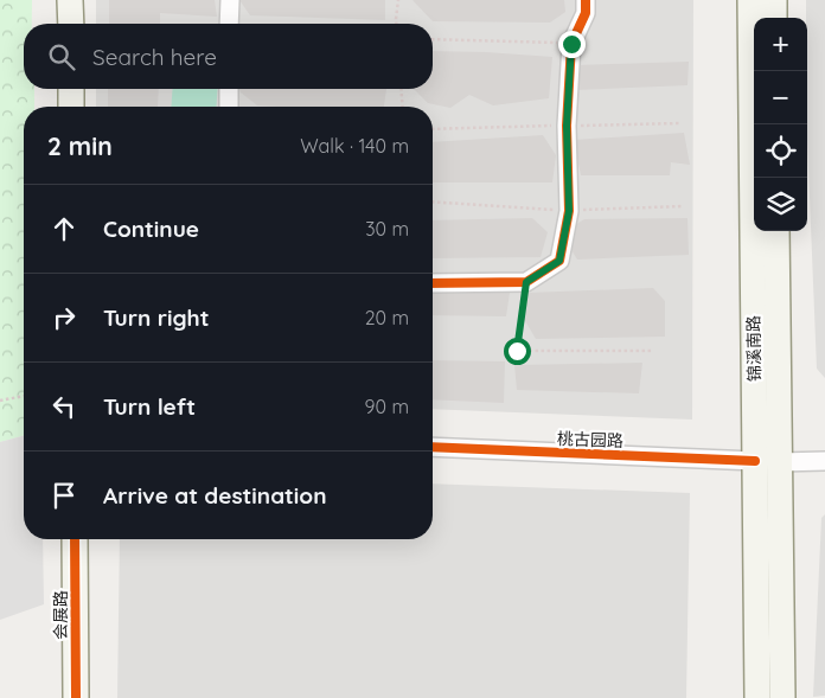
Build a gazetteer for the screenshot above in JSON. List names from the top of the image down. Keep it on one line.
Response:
{"streets":{"main road":["锦溪南路","会展路"],"street":["桃古园路"]},"crossings":[["锦溪南路","桃古园路"]],"page":{"map_buttons":["+","−"],"search":"Search here","heading":["2 min","Walk · 140 m"],"list":[["Continue","30 m"],["Turn right","20 m"],["Turn left","90 m"],"Arrive at destination"]}}
